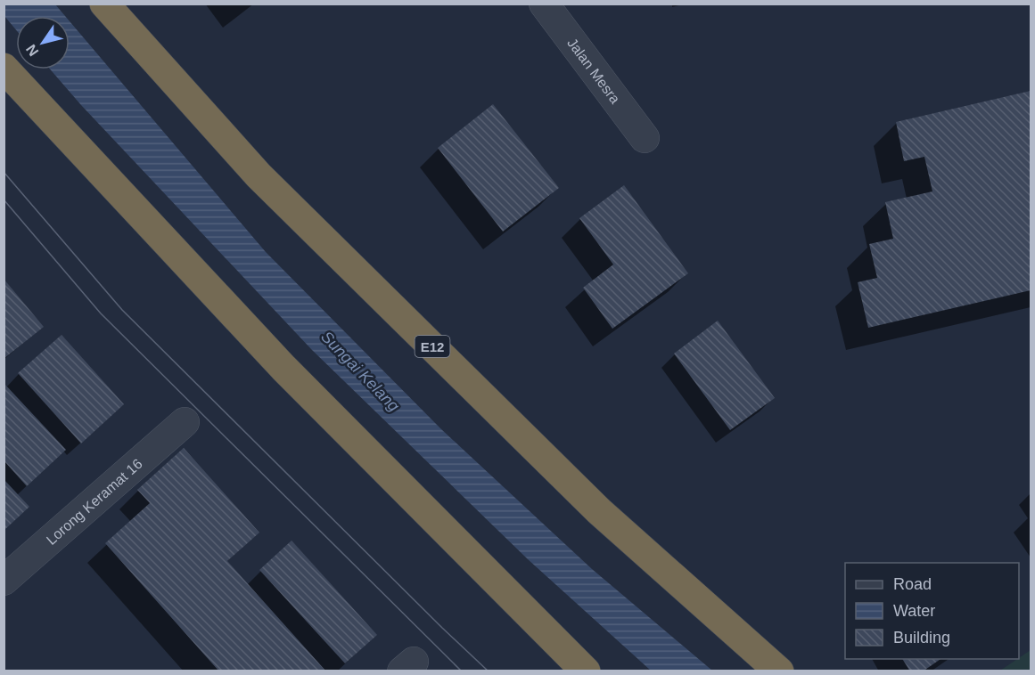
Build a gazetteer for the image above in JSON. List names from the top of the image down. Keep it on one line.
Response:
{"streets":{"highway":["E12"],"street":["Jalan Mesra","Lorong Keramat 16"]},"water":["Sungai Kelang"],"legend":["Road","Water","Building"],"north":"bottom left"}
